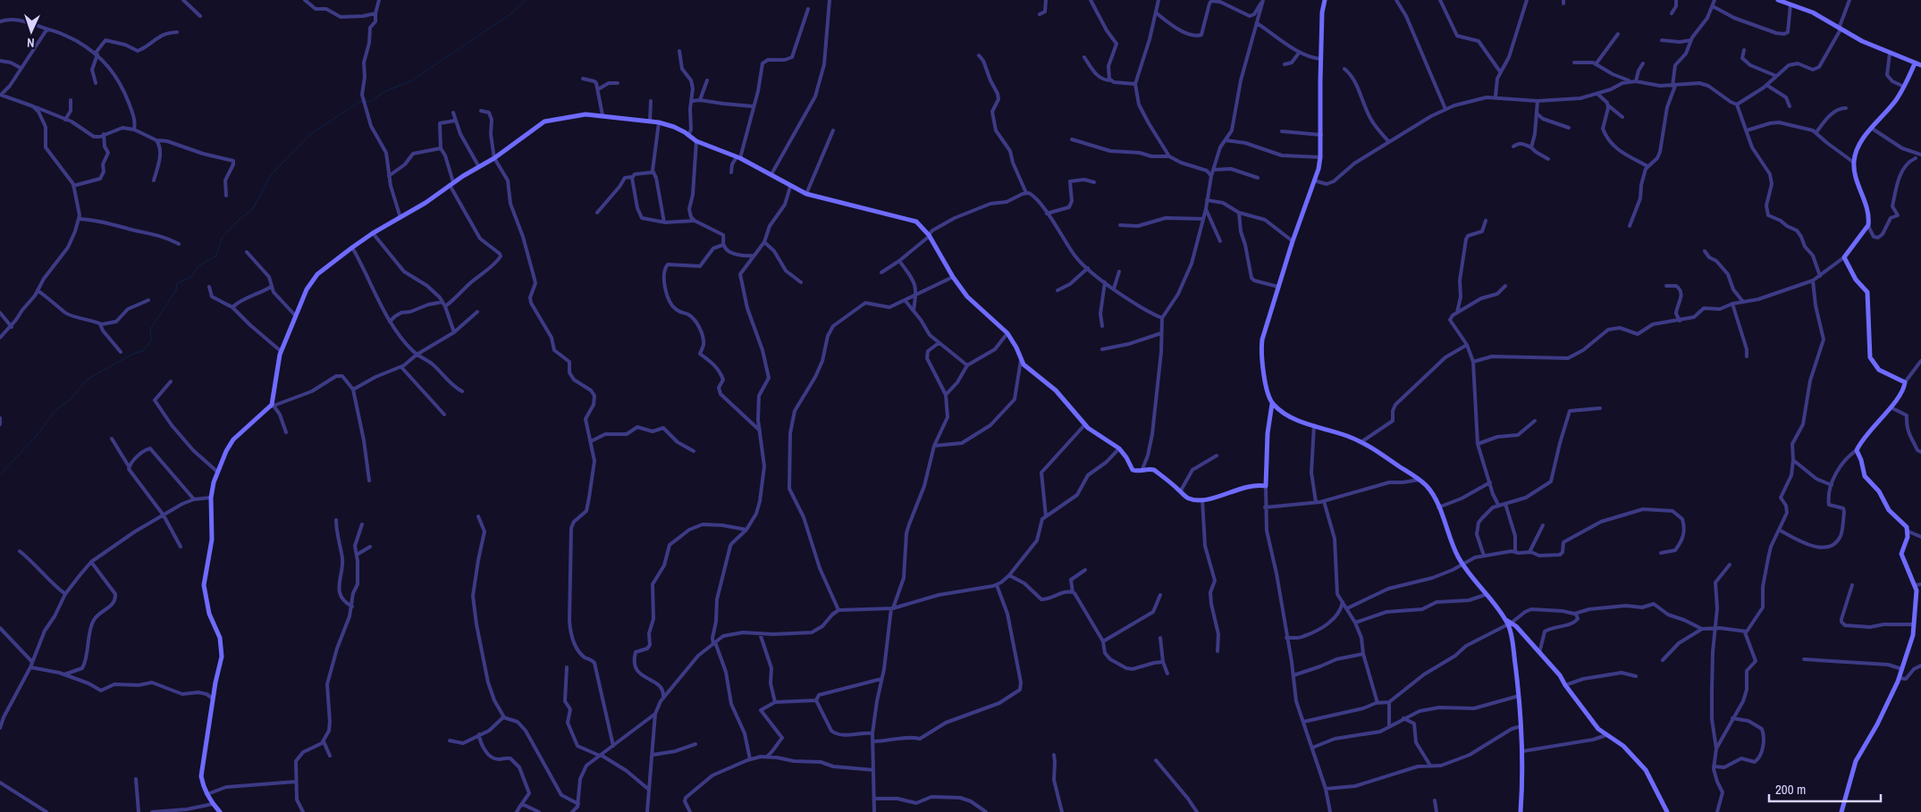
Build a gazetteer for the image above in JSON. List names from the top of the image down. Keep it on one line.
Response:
{"scale_bar":"200 m","north":"bottom"}
